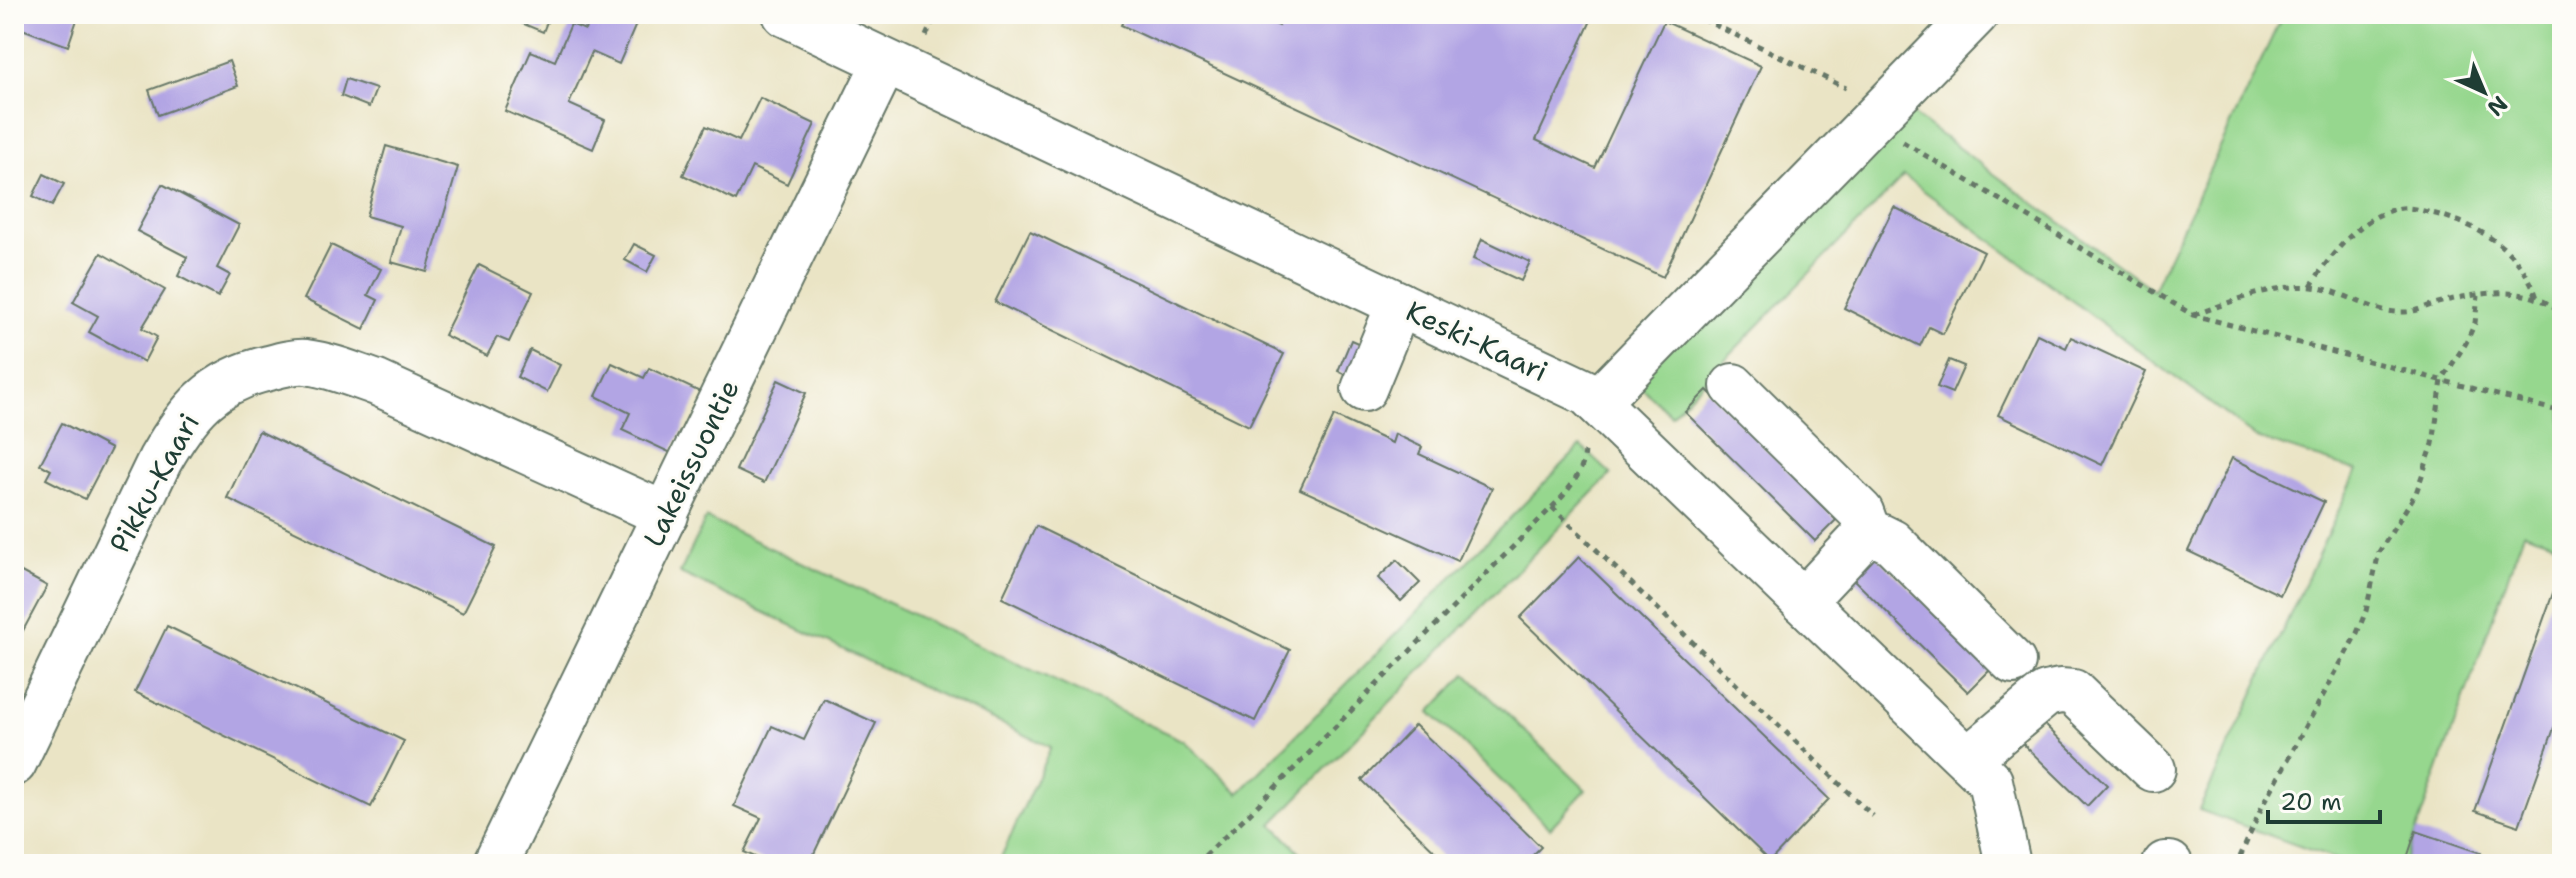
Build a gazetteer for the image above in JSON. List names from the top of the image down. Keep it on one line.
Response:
{"streets":{"street":["Keski-Kaari","Lakeissuontie","Pikku-Kaari"]},"crossings":[["Keski-Kaari","Lakeissuontie"],["Lakeissuontie","Pikku-Kaari"]],"scale_bar":"20 m","north":"bottom right"}
